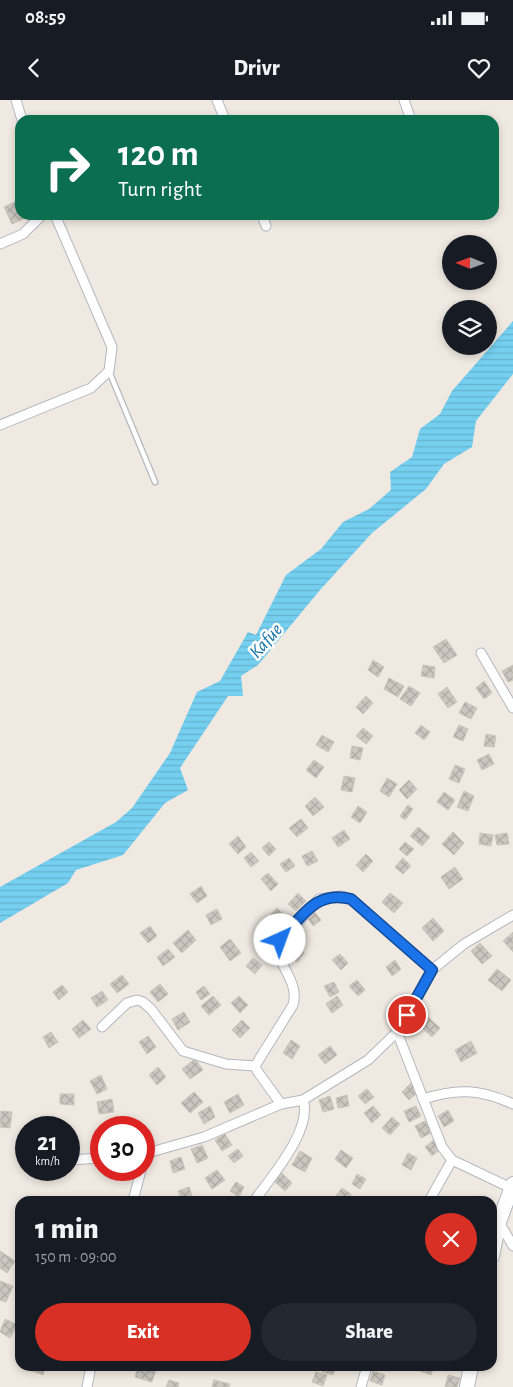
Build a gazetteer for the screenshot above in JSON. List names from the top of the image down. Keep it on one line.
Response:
{"water":["Kafue"],"north":"left","page":{"status":"08:59","header":"Drivr","turn":["120 m","Turn right"],"speed":"21 km/h","limit":"30","heading":["1 min","150 m · 09:00"],"buttons":["Exit","Share"]}}
